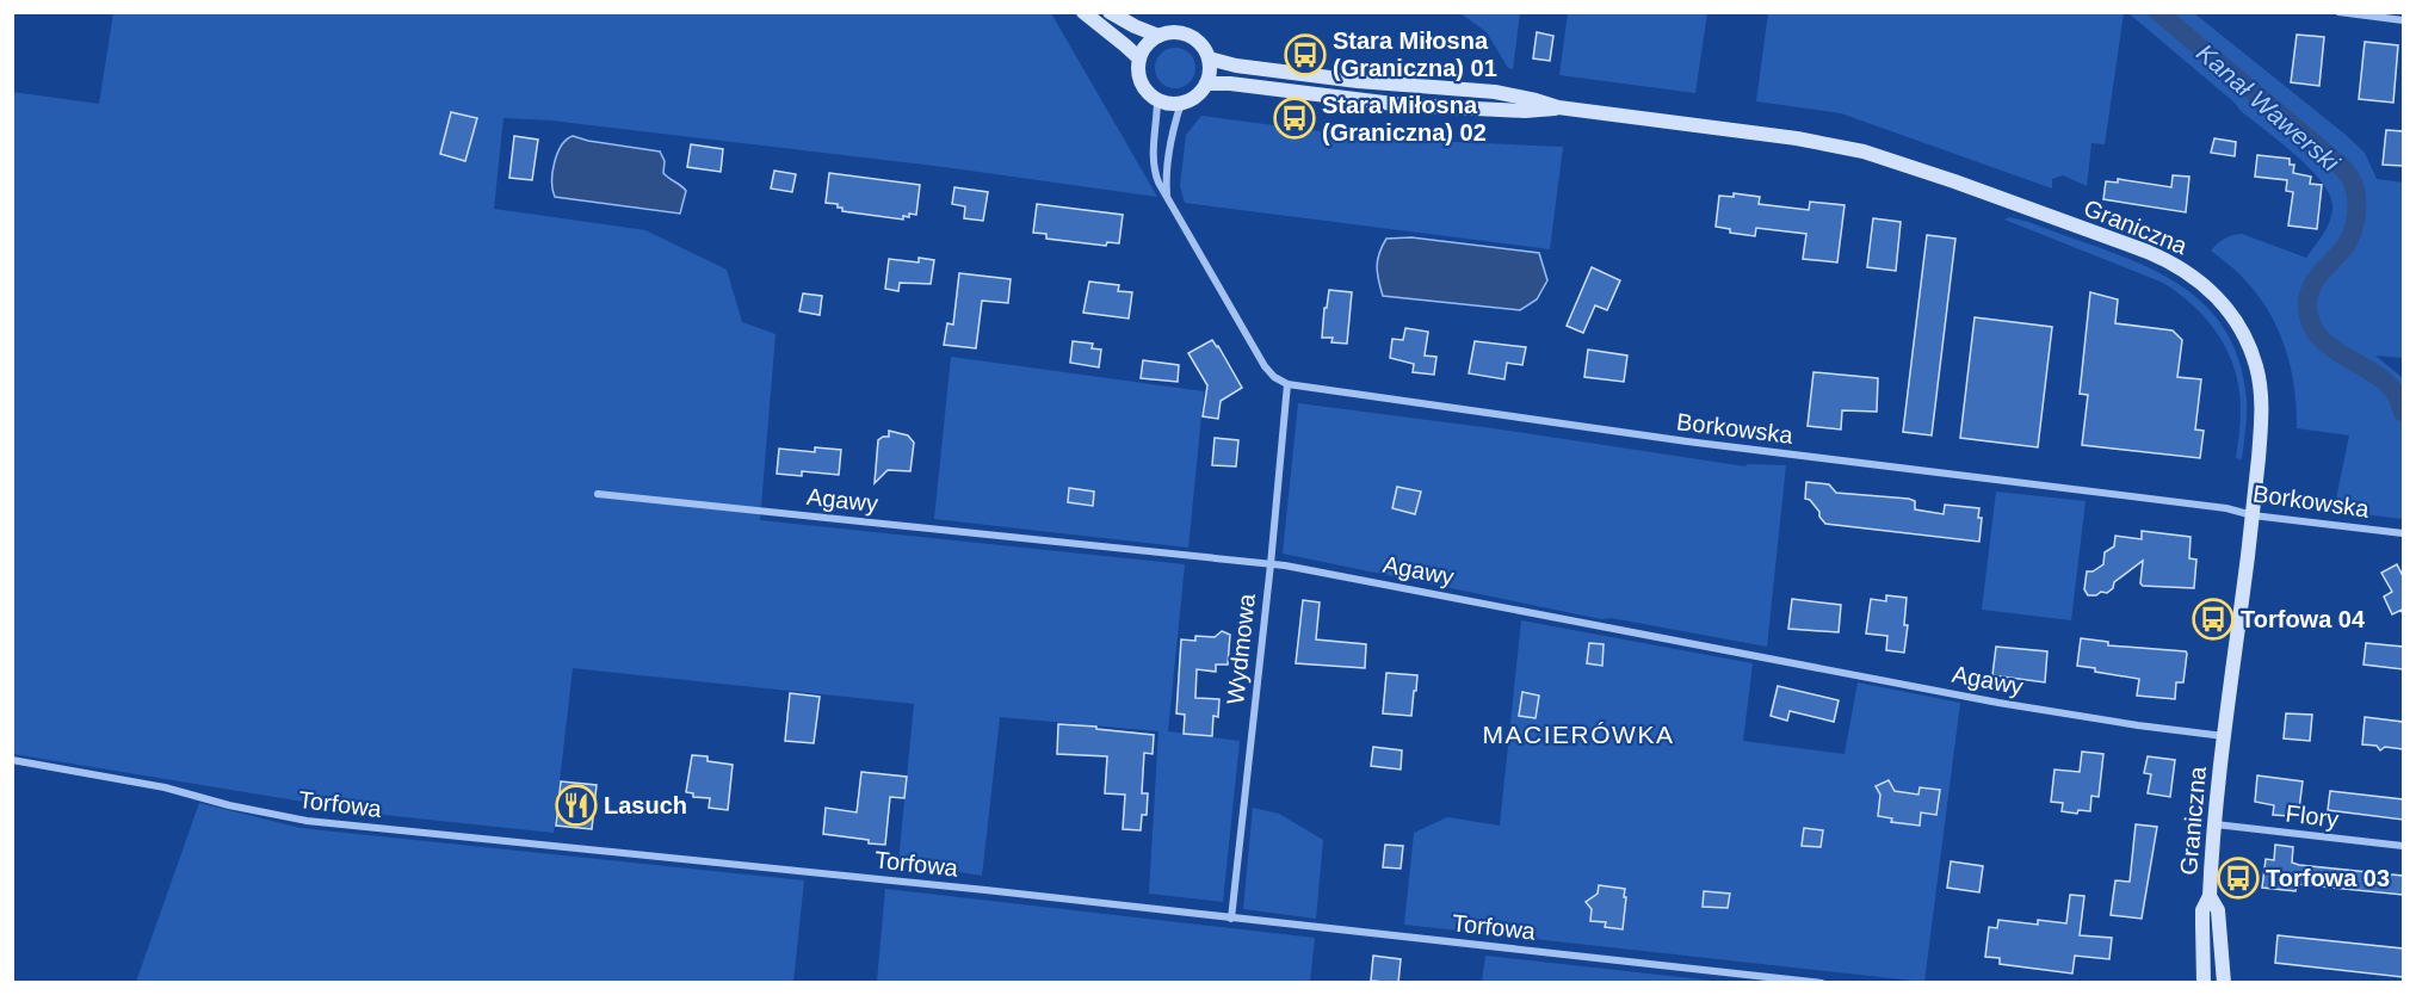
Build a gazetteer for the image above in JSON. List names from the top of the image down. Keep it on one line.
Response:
{"streets":{"street":["Graniczna","Borkowska","Agawy","Wydmowa","Torfowa","Flory"]},"crossings":[["Graniczna","Borkowska"],["Graniczna","Agawy"],["Graniczna","Flory"],["Borkowska","Wydmowa"],["Agawy","Wydmowa"],["Wydmowa","Torfowa"]],"districts":["MACIERÓWKA"],"water":["Kanał Wawerski"],"places":{"bus stop":["Stara Miłosna (Graniczna) 01","Stara Miłosna (Graniczna) 02","Torfowa 04","Torfowa 03"],"restaurant":["Lasuch"]}}
